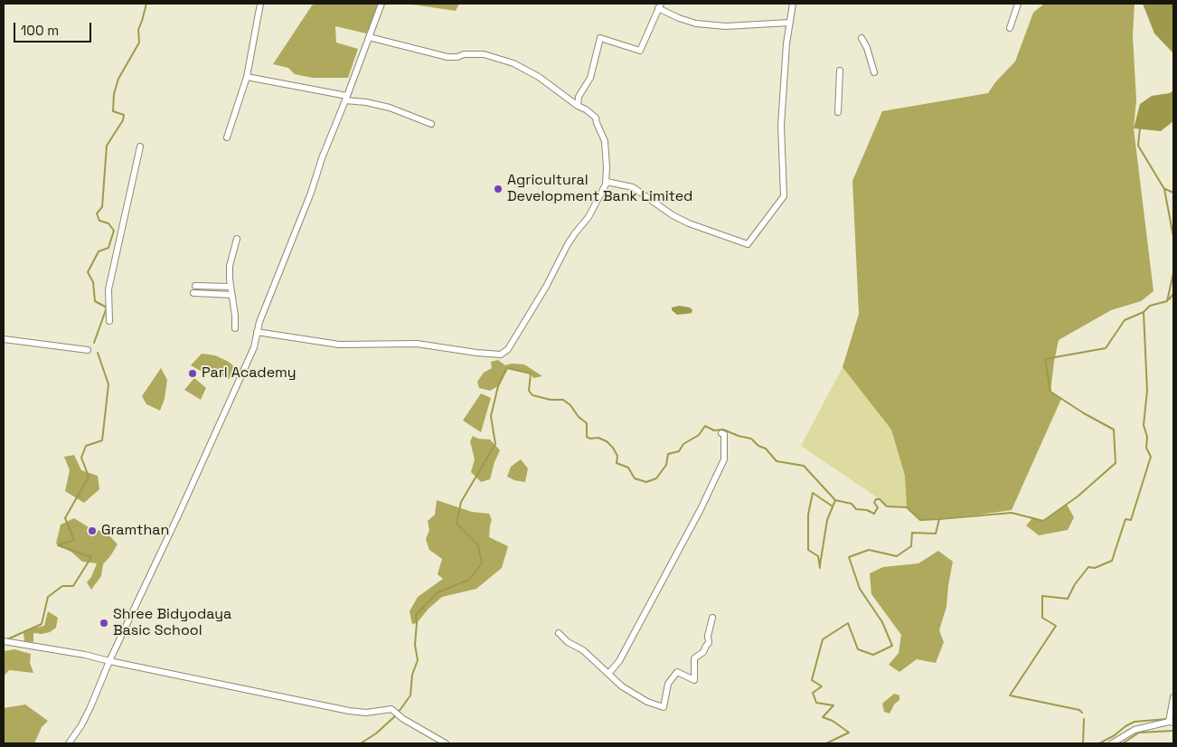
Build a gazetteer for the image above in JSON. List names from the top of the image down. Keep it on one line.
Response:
{"places":["Agricultural Development Bank Limited","Parl Academy","Gramthan","Shree Bidyodaya Basic School"],"scale_bar":"100 m"}
